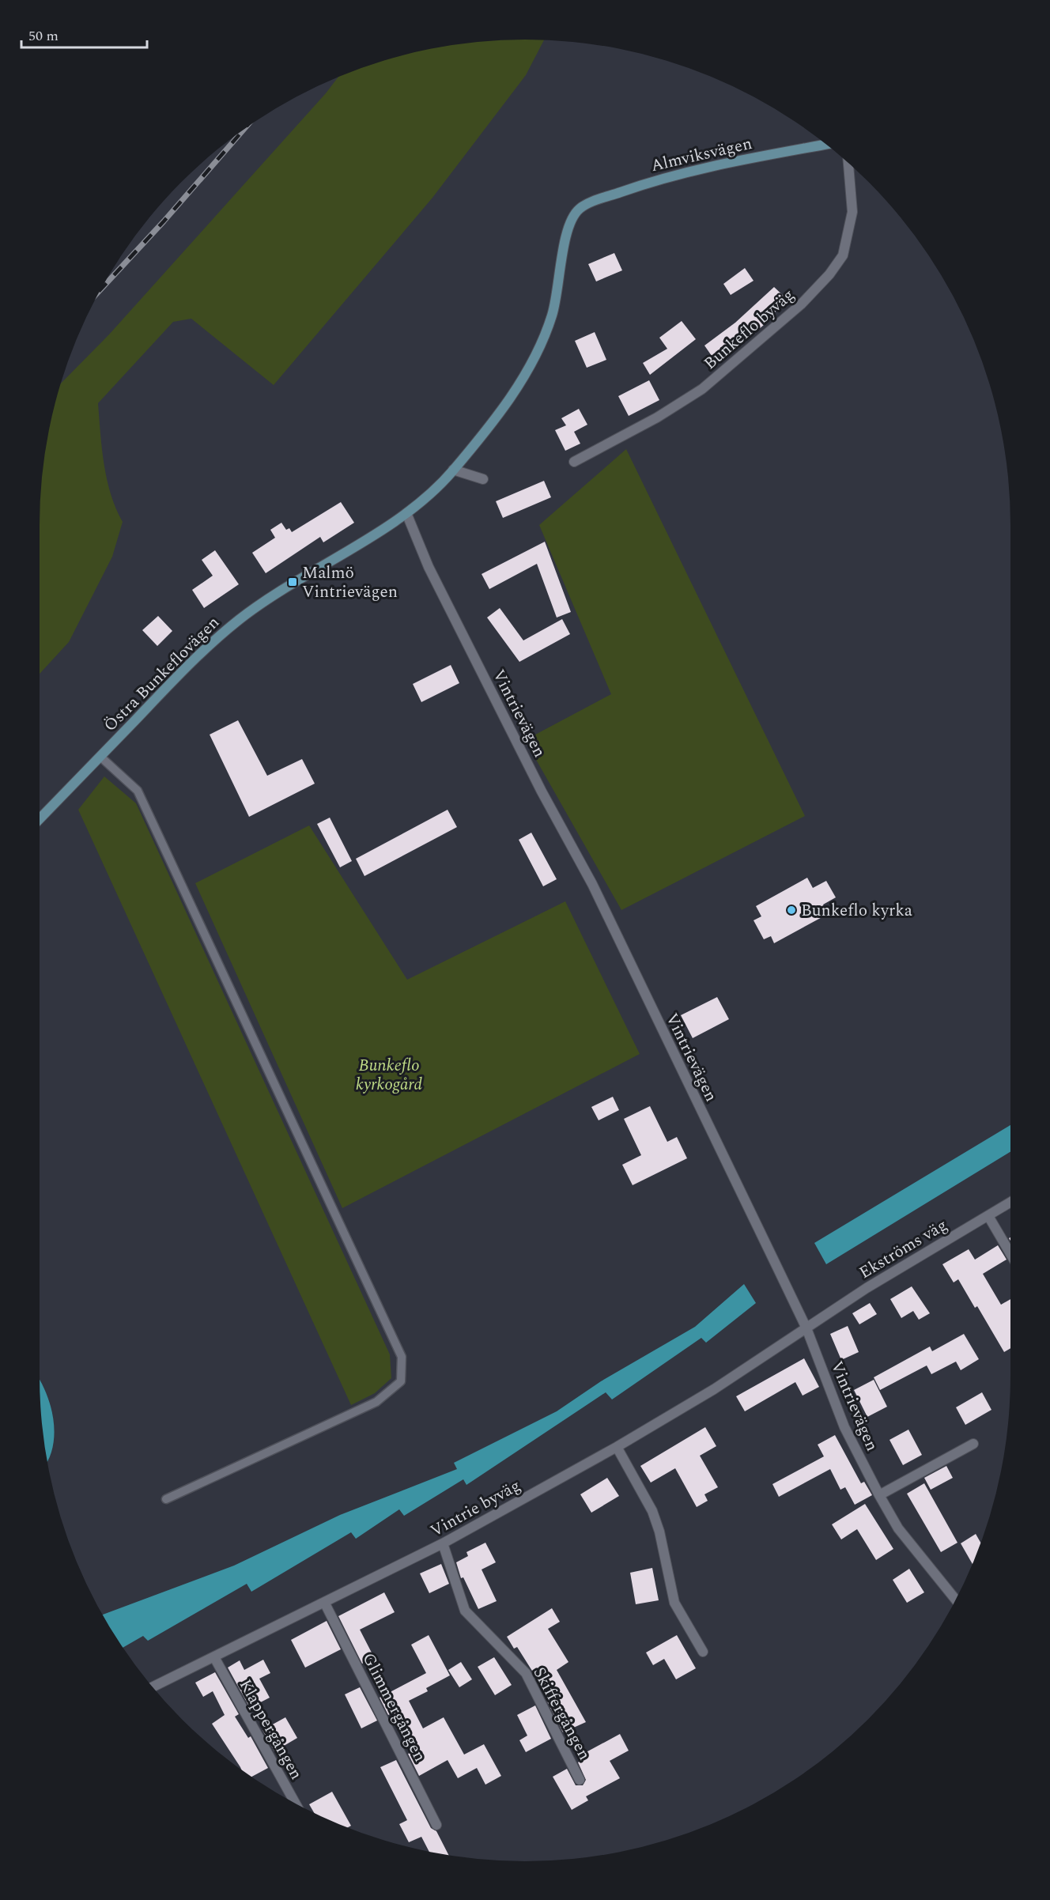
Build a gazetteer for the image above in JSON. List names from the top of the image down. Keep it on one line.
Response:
{"streets":{"street":["Almviksvägen","Bunkeflo byväg","Östra Bunkeflovägen","Vintrievägen","Ekströms väg","Vintrie byväg","Glimmergången","Skiffergången","Klappergången"]},"crossings":[["Almviksvägen","Östra Bunkeflovägen"],["Östra Bunkeflovägen","Vintrievägen"],["Vintrievägen","Ekströms väg"],["Vintrievägen","Vintrie byväg"],["Ekströms väg","Vintrie byväg"],["Vintrie byväg","Glimmergången"],["Vintrie byväg","Skiffergången"],["Vintrie byväg","Klappergången"]],"parks":["Bunkeflo kyrkogård"],"places":{"transit":["Malmö Vintrievägen"],"other":["Bunkeflo kyrka"]},"scale_bar":"50 m"}
